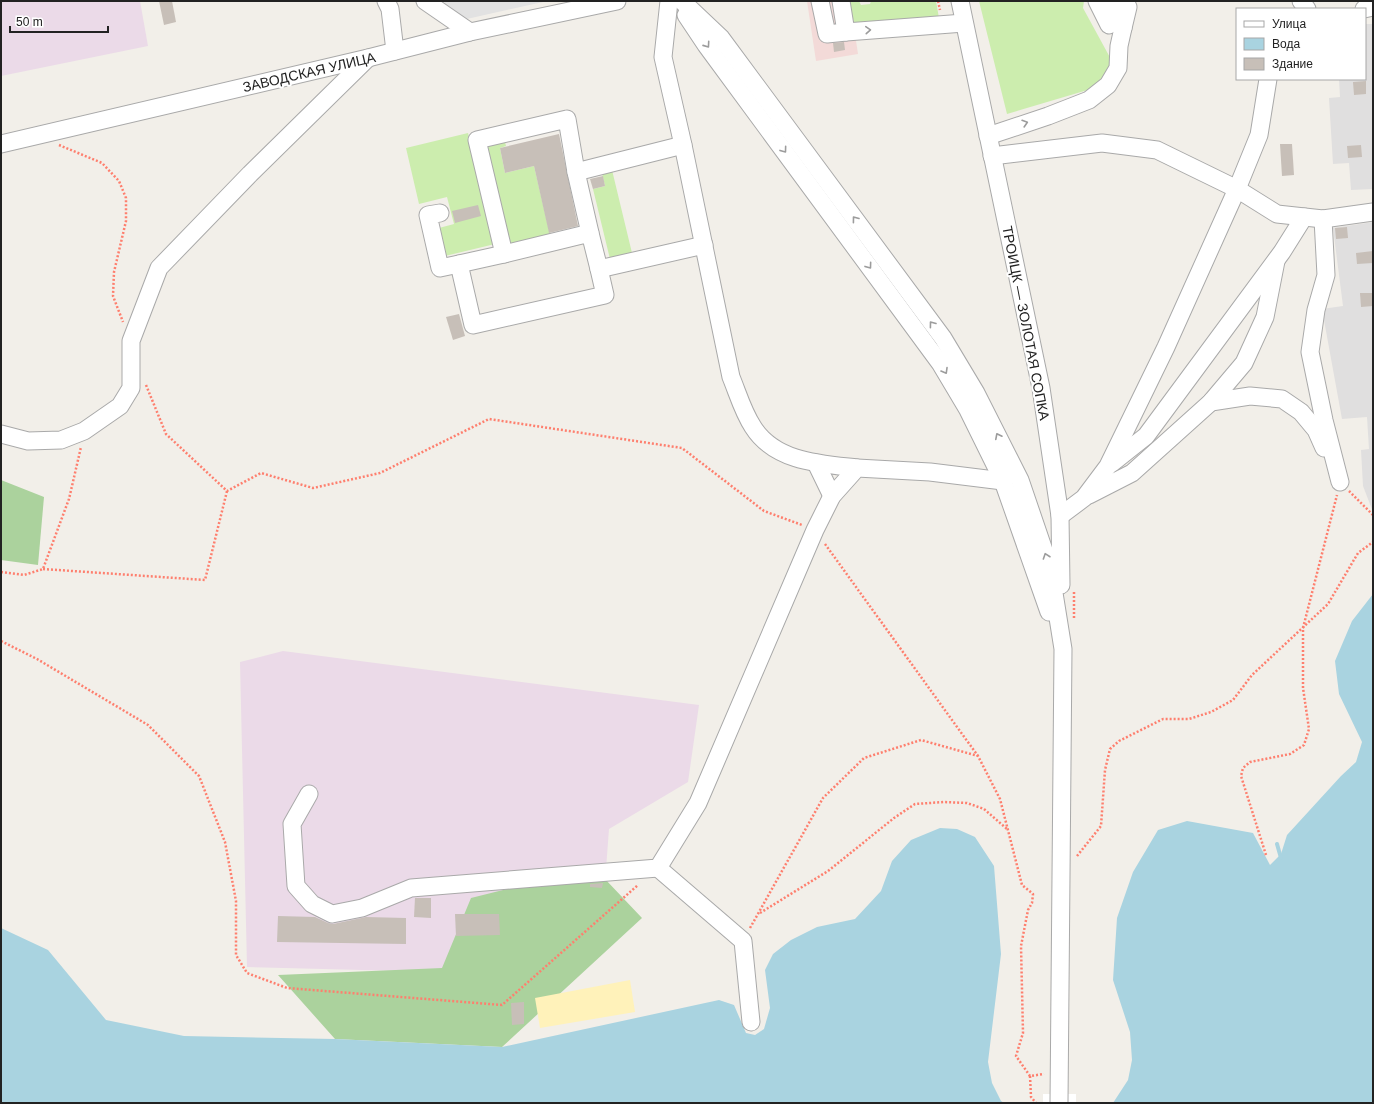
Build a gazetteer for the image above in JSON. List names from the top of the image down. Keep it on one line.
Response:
{"streets":{"street":["ЗАВОДСКАЯ УЛИЦА","ТРОИЦК — ЗОЛОТАЯ СОПКА"]},"legend":["Улица","Вода","Здание"],"scale_bar":"50 m"}
